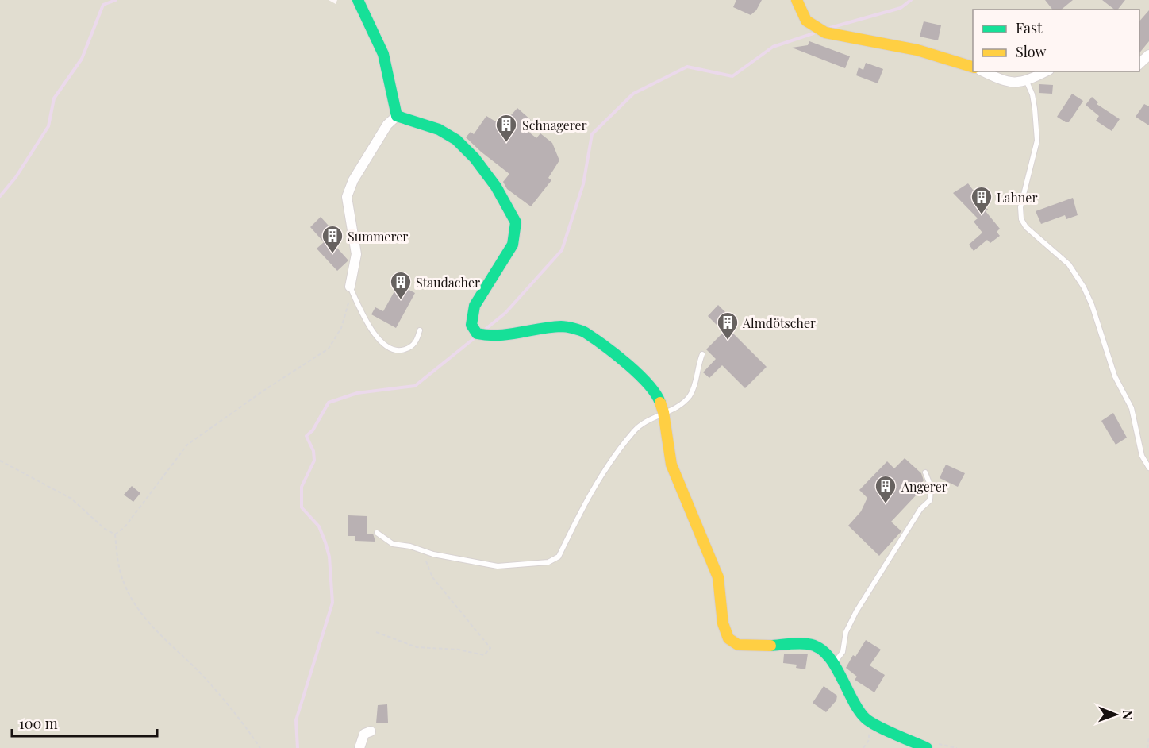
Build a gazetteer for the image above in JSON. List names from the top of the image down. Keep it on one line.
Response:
{"places":{"building":["Schnagerer","Lahner","Summerer","Staudacher","Almdötscher","Angerer"]},"legend":["Fast","Slow"],"scale_bar":"100 m","north":"right"}
